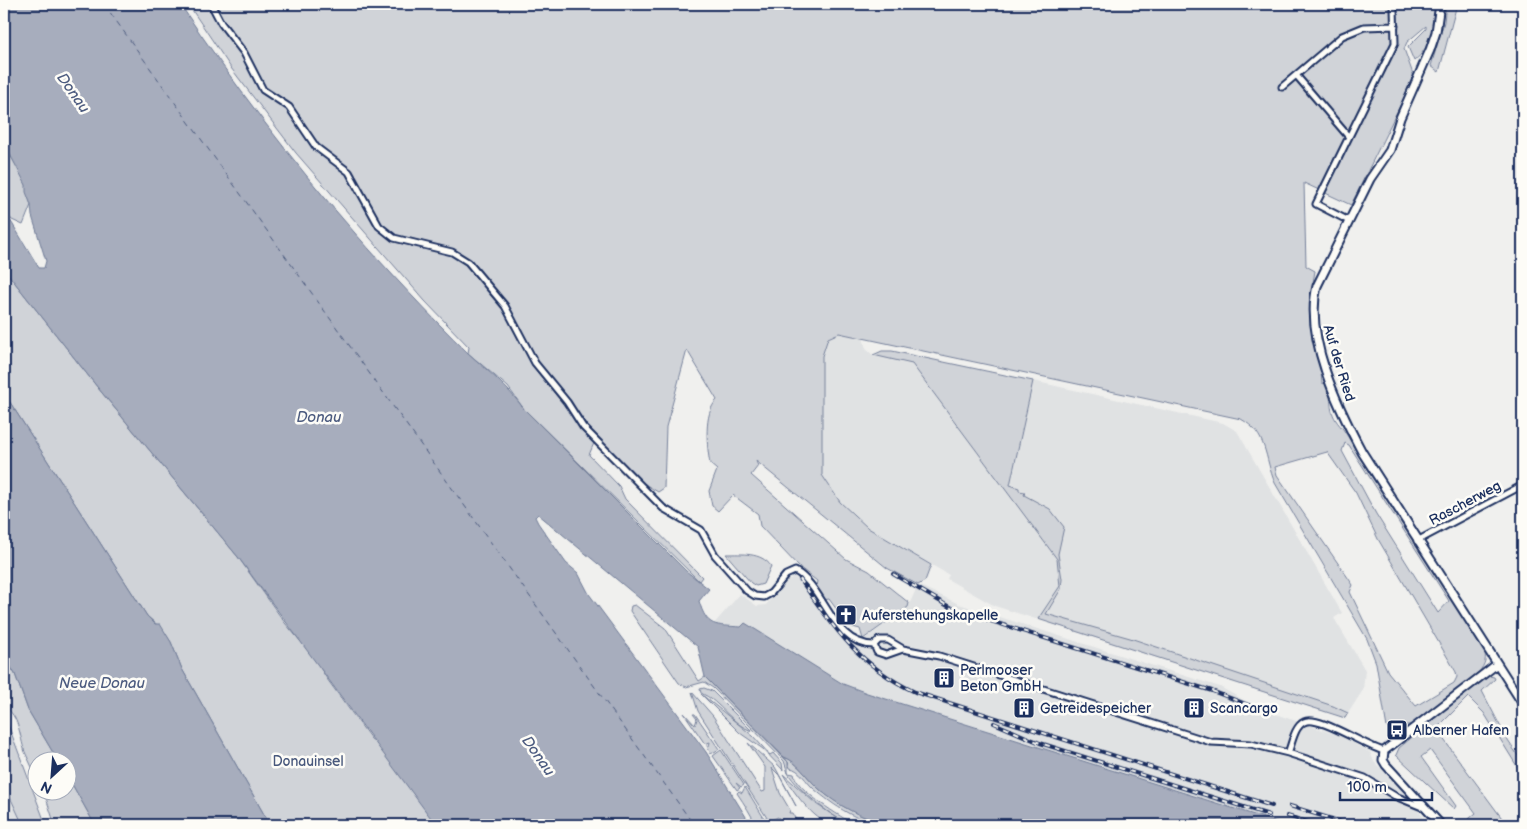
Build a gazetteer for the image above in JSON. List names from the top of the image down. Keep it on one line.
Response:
{"streets":{"main road":["Auf der Ried"],"street":["Rascherweg"]},"crossings":[["Auf der Ried","Rascherweg"]],"water":["Donau","Neue Donau"],"parks":["Donauinsel"],"places":{"church":["Auferstehungskapelle"],"building":["Perlmooser Beton GmbH","Getreidespeicher","Scancargo"],"bus stop":["Alberner Hafen"]},"scale_bar":"100 m","north":"bottom left"}
